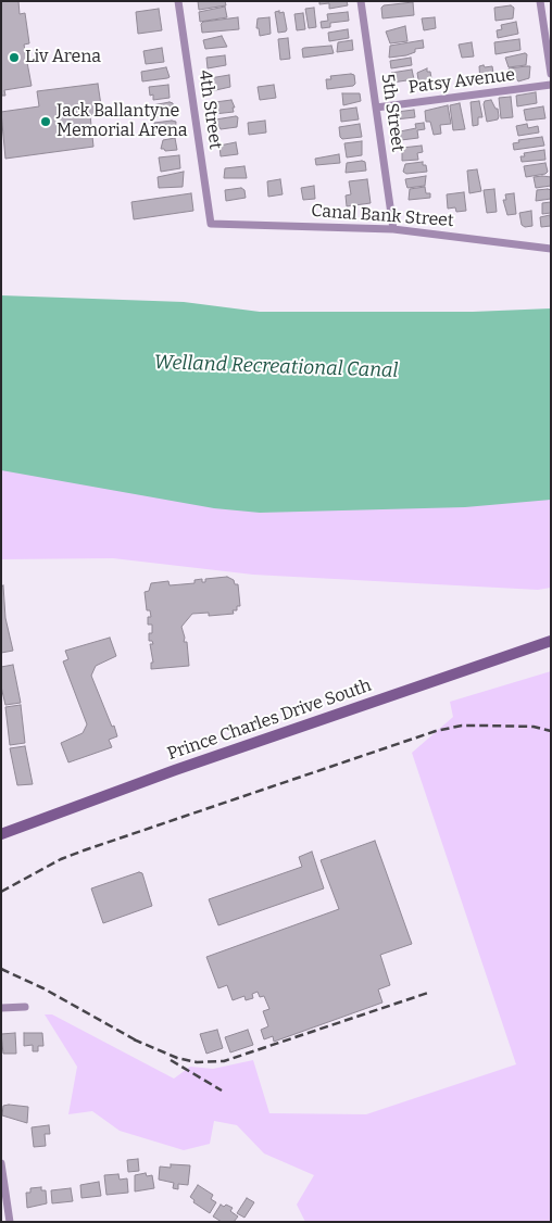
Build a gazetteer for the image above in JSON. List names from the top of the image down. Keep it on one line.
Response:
{"streets":{"main road":["Prince Charles Drive South"],"street":["Patsy Avenue","4th Street","5th Street","Canal Bank Street"]},"crossings":[["Patsy Avenue","5th Street"],["4th Street","Canal Bank Street"],["5th Street","Canal Bank Street"]],"water":["Welland Recreational Canal"],"places":["Liv Arena","Jack Ballantyne Memorial Arena"]}
